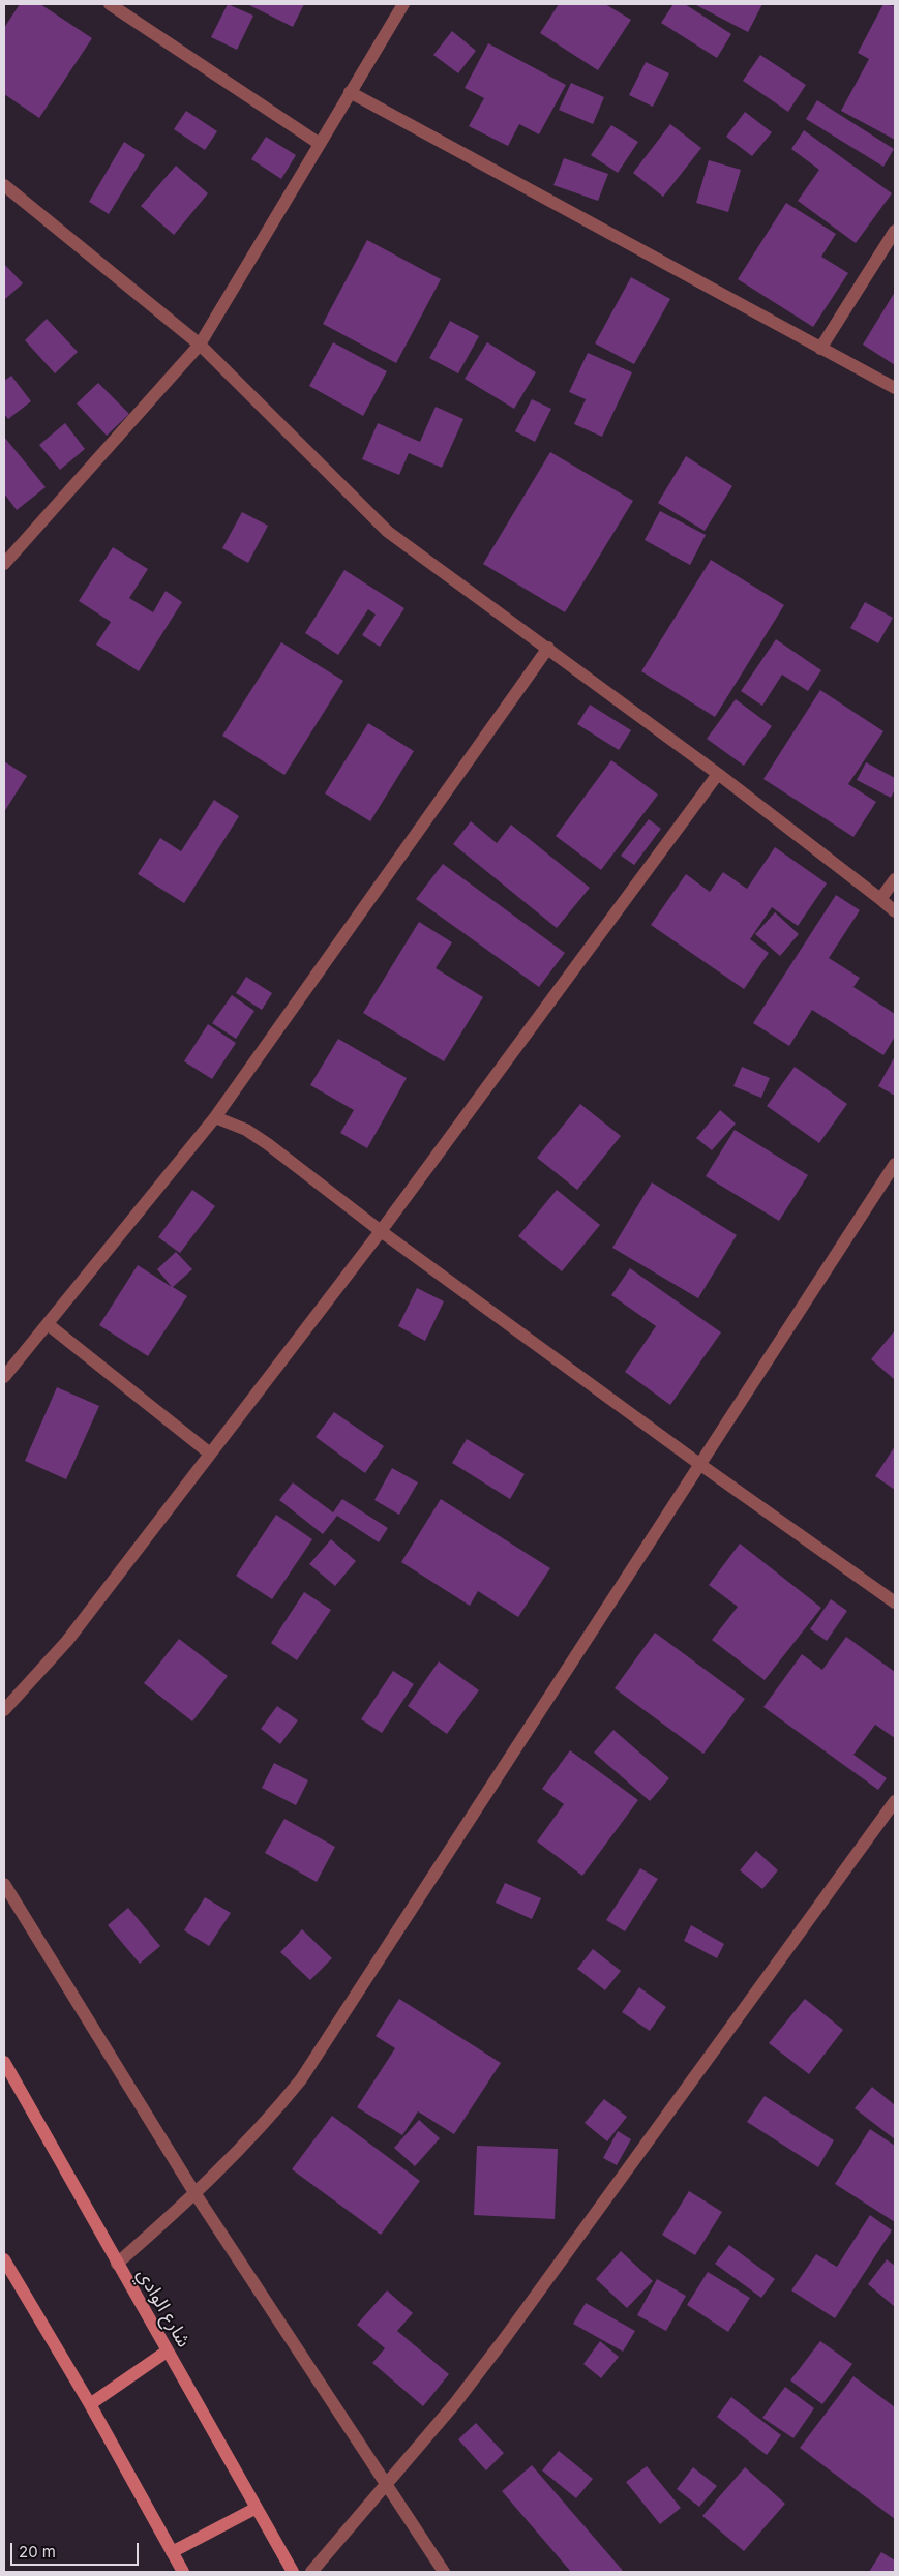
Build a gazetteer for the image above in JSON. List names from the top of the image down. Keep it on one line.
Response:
{"streets":{"main road":["شارع الوادي"]},"scale_bar":"20 m"}
